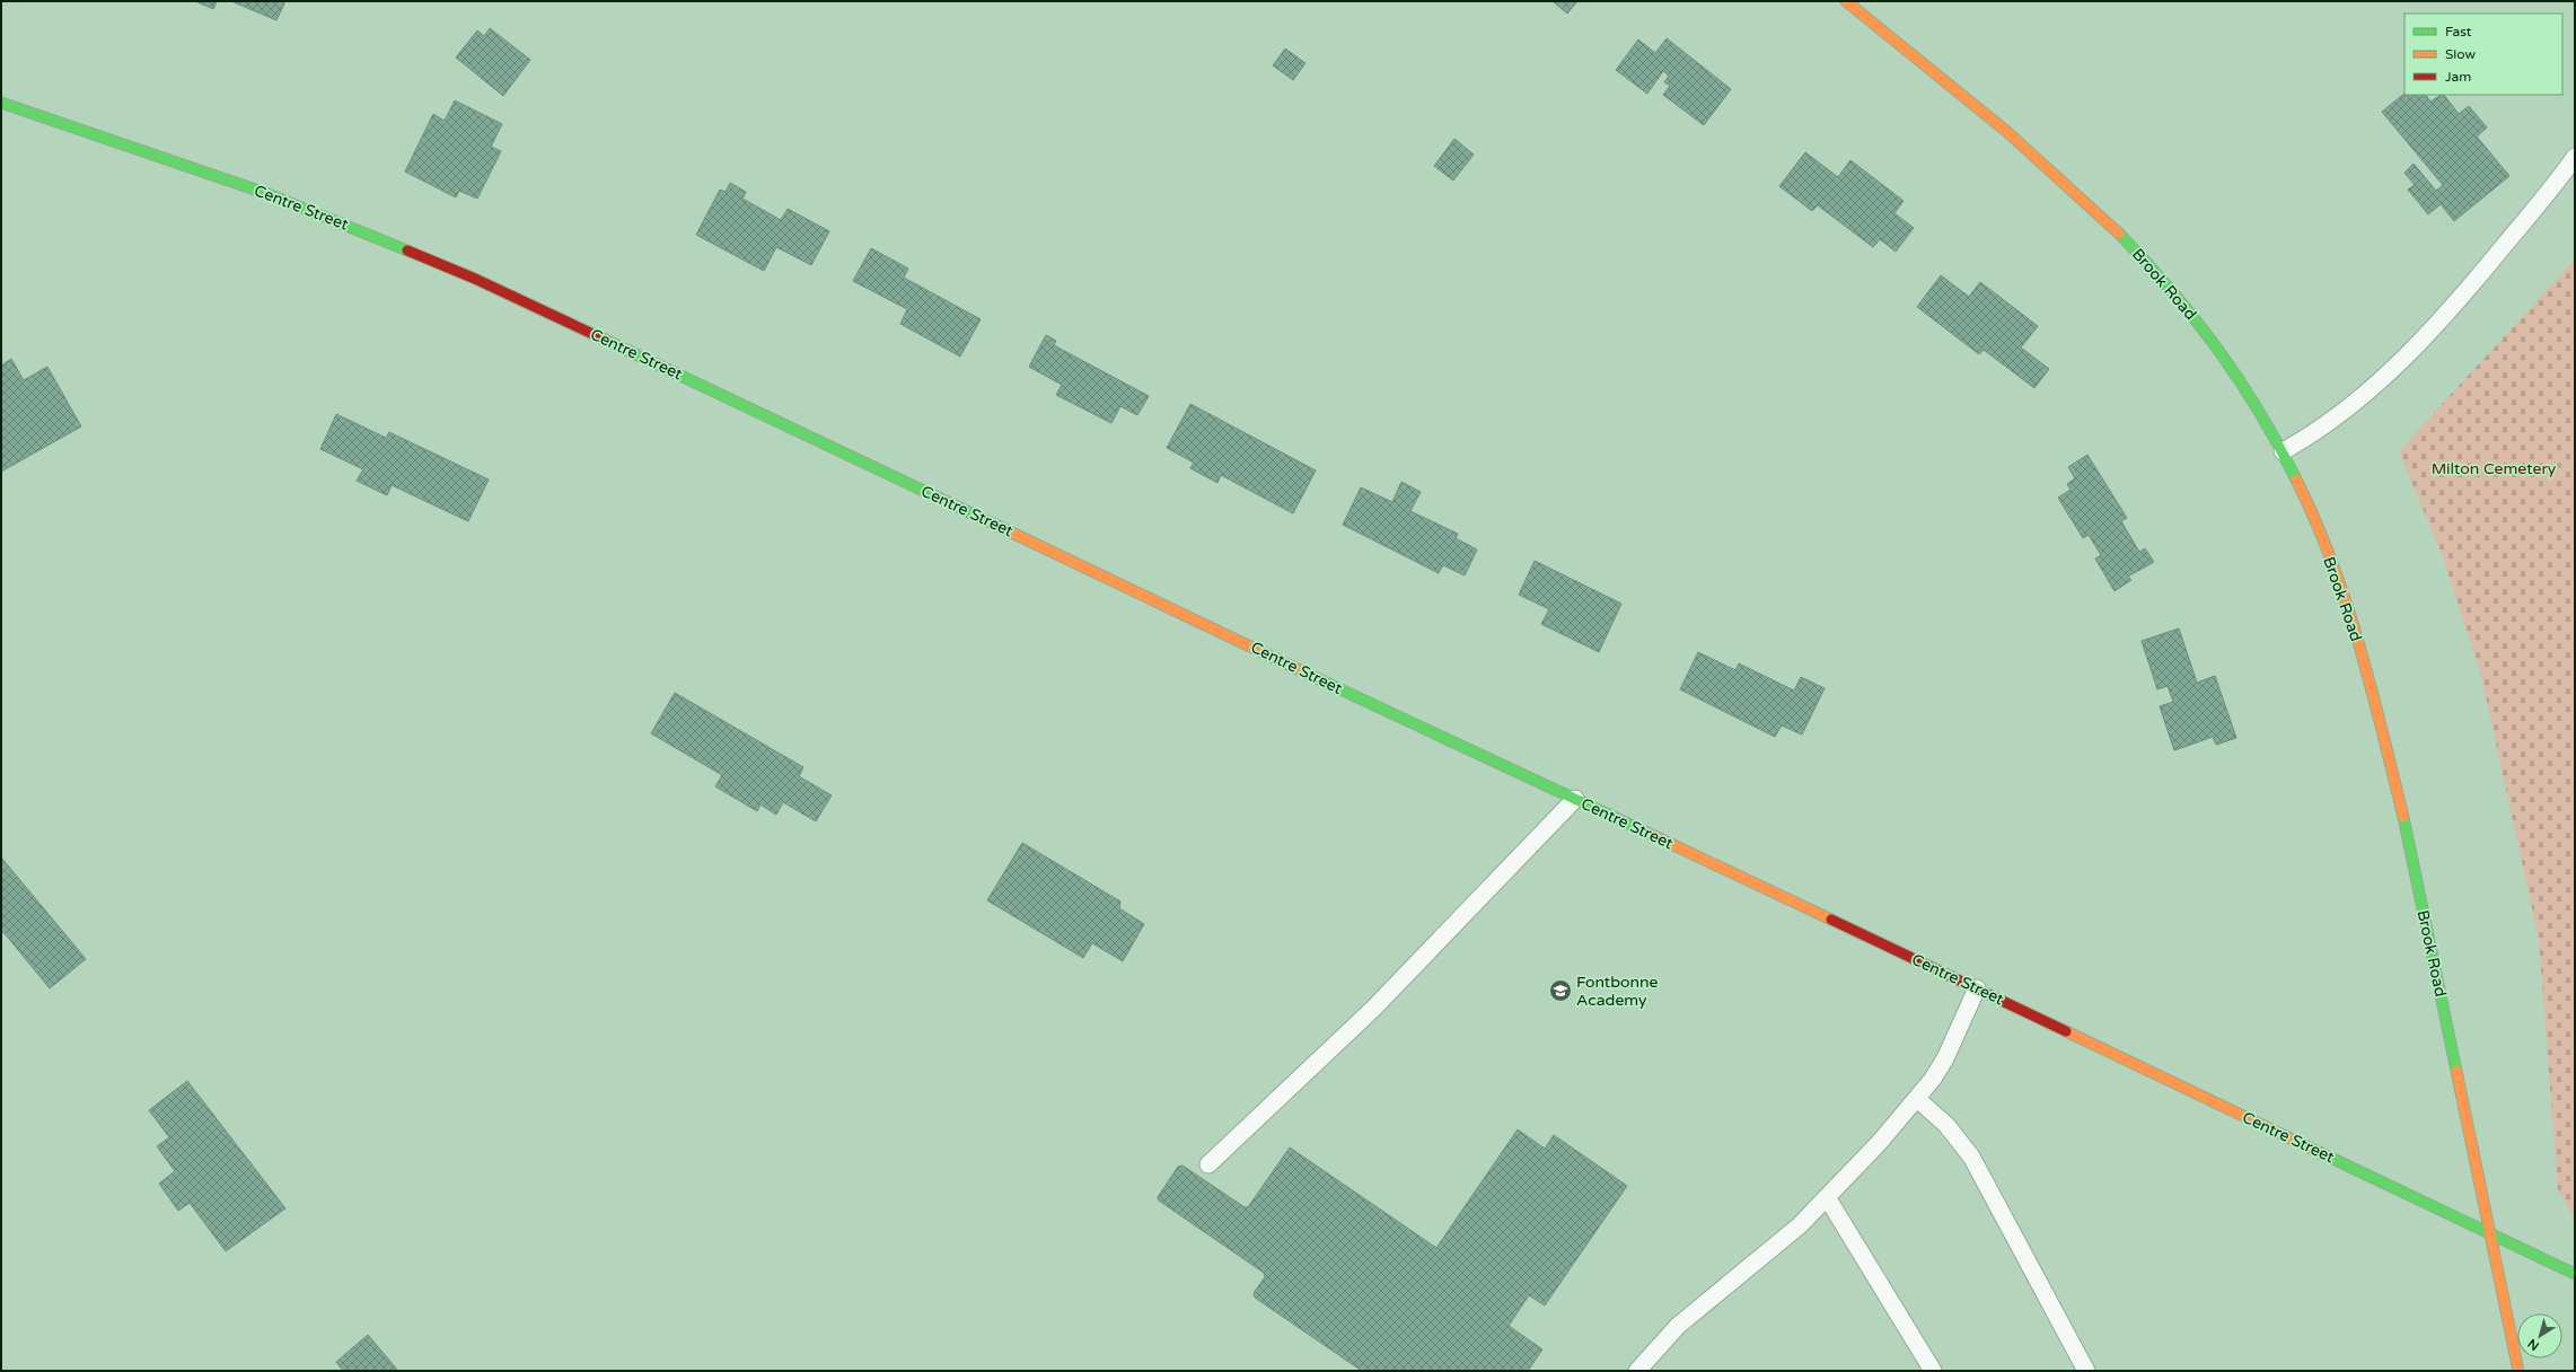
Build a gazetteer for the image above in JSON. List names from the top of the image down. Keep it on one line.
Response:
{"streets":{"street":["Centre Street","Brook Road"]},"crossings":[["Centre Street","Brook Road"]],"parks":["Milton Cemetery"],"places":{"school or university":["Fontbonne Academy"]},"legend":["Fast","Slow","Jam"],"north":"bottom left"}
